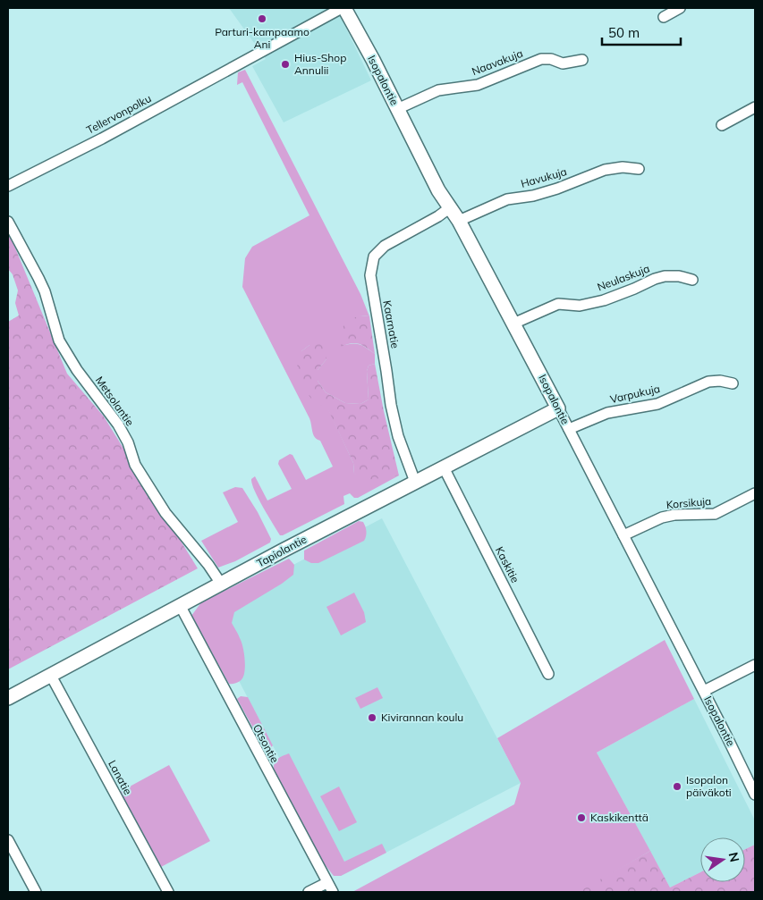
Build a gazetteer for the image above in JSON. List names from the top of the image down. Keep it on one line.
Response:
{"streets":{"street":["Naavakuja","Isopalontie","Tellervonpolku","Havukuja","Neulaskuja","Kaarnatie","Varpukuja","Metsolantie","Korsikuja","Tapiolantie","Kaskitie","Otsontie","Lanatie"]},"crossings":[["Naavakuja","Isopalontie"],["Isopalontie","Tellervonpolku"],["Isopalontie","Havukuja"],["Isopalontie","Neulaskuja"],["Isopalontie","Kaarnatie"],["Isopalontie","Varpukuja"],["Isopalontie","Korsikuja"],["Isopalontie","Tapiolantie"],["Kaarnatie","Tapiolantie"],["Metsolantie","Tapiolantie"],["Tapiolantie","Kaskitie"],["Tapiolantie","Otsontie"],["Tapiolantie","Lanatie"]],"places":["Parturi-kampaamo Ani","Hius-Shop Annulii","Kivirannan koulu","Isopalon päiväkoti","Kaskikenttä"],"scale_bar":"50 m","north":"right"}
